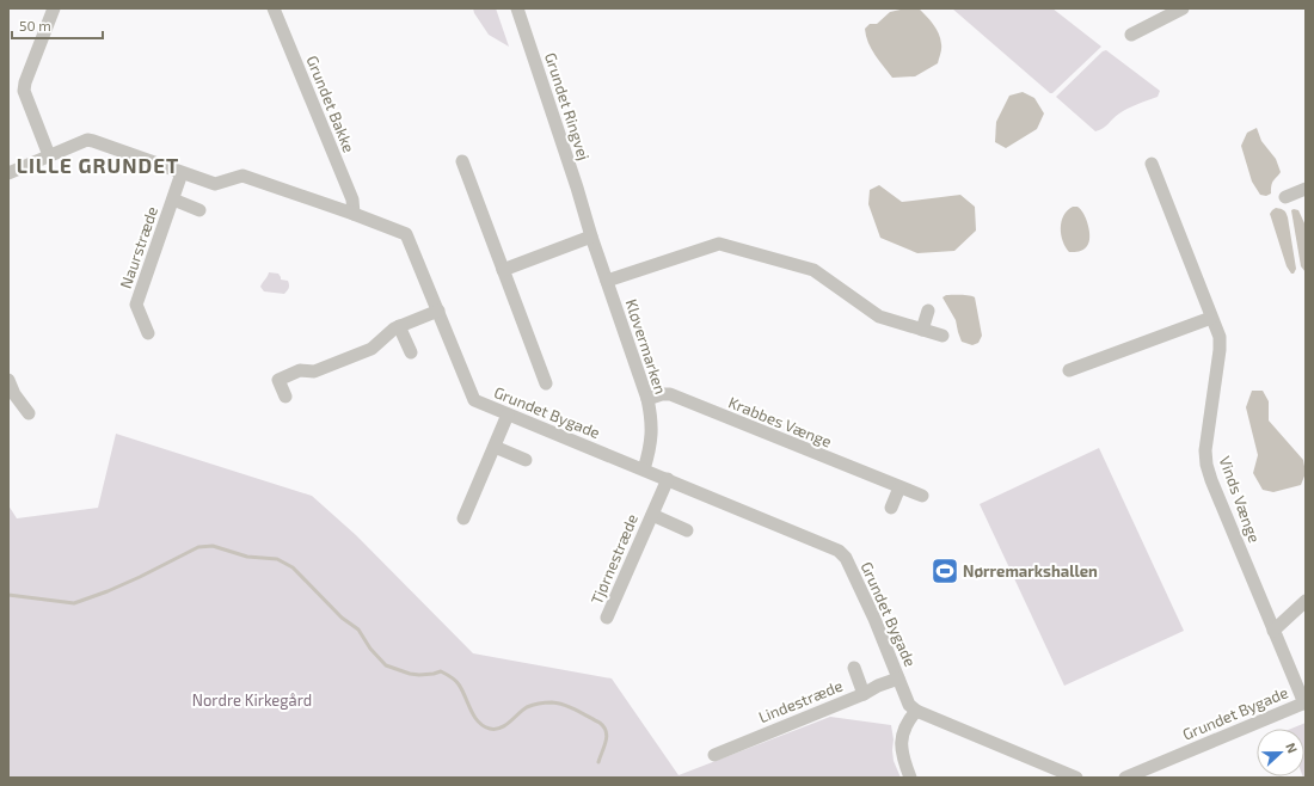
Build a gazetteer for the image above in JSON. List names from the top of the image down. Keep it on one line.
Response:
{"streets":{"street":["Grundet Bakke","Grundet Ringvej","Naurstræde","Kløvermarken","Grundet Bygade","Krabbes Vænge","Vinds Vænge","Tjørnestræde","Lindestræde"]},"crossings":[["Grundet Bakke","Grundet Bygade"],["Grundet Ringvej","Kløvermarken"],["Naurstræde","Grundet Bygade"],["Kløvermarken","Grundet Bygade"],["Kløvermarken","Krabbes Vænge"],["Grundet Bygade","Vinds Vænge"],["Grundet Bygade","Tjørnestræde"],["Grundet Bygade","Lindestræde"]],"districts":["LILLE GRUNDET"],"parks":["Nordre Kirkegård"],"places":{"sports":["Nørremarkshallen"]},"scale_bar":"50 m","north":"right"}
